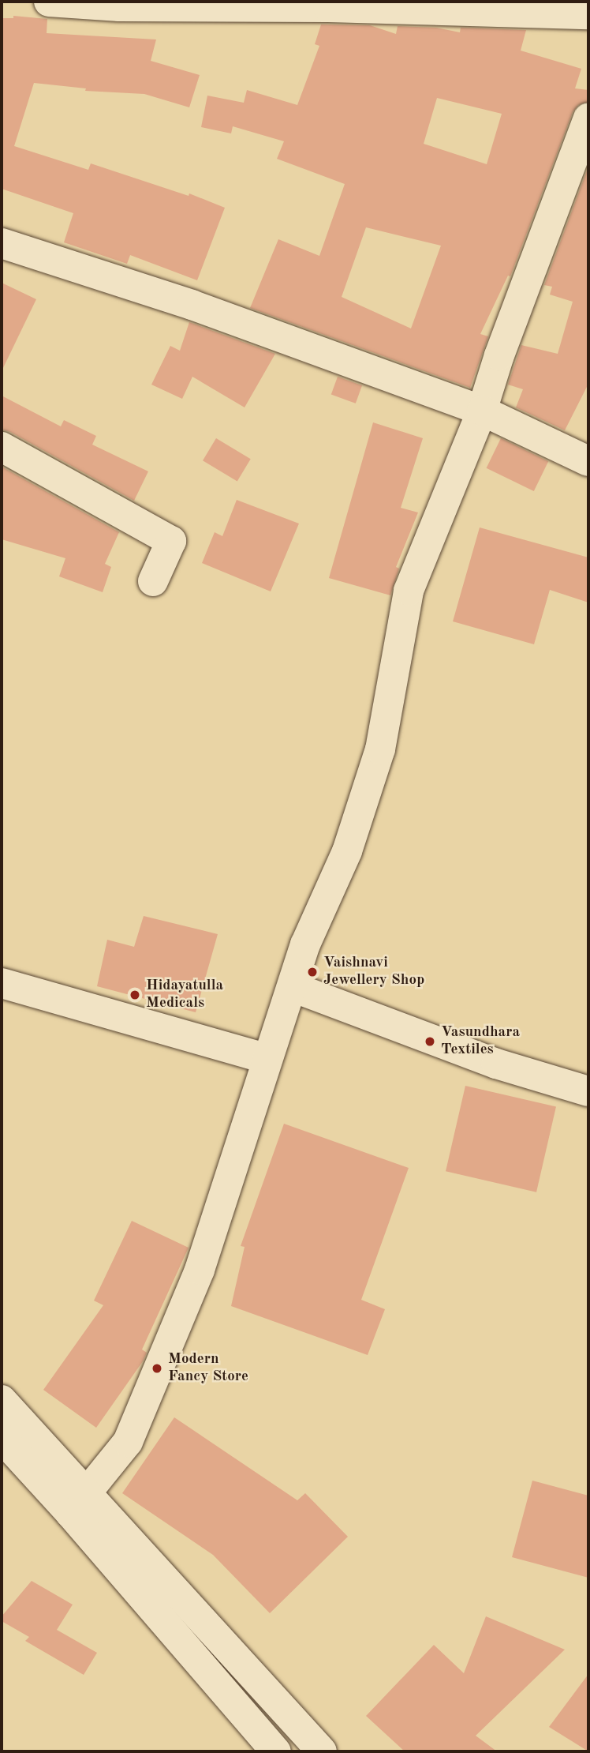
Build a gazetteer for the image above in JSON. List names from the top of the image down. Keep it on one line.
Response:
{"places":["Vaishnavi Jewellery Shop","Hidayatulla Medicals","Vasundhara Textiles","Modern Fancy Store"]}
